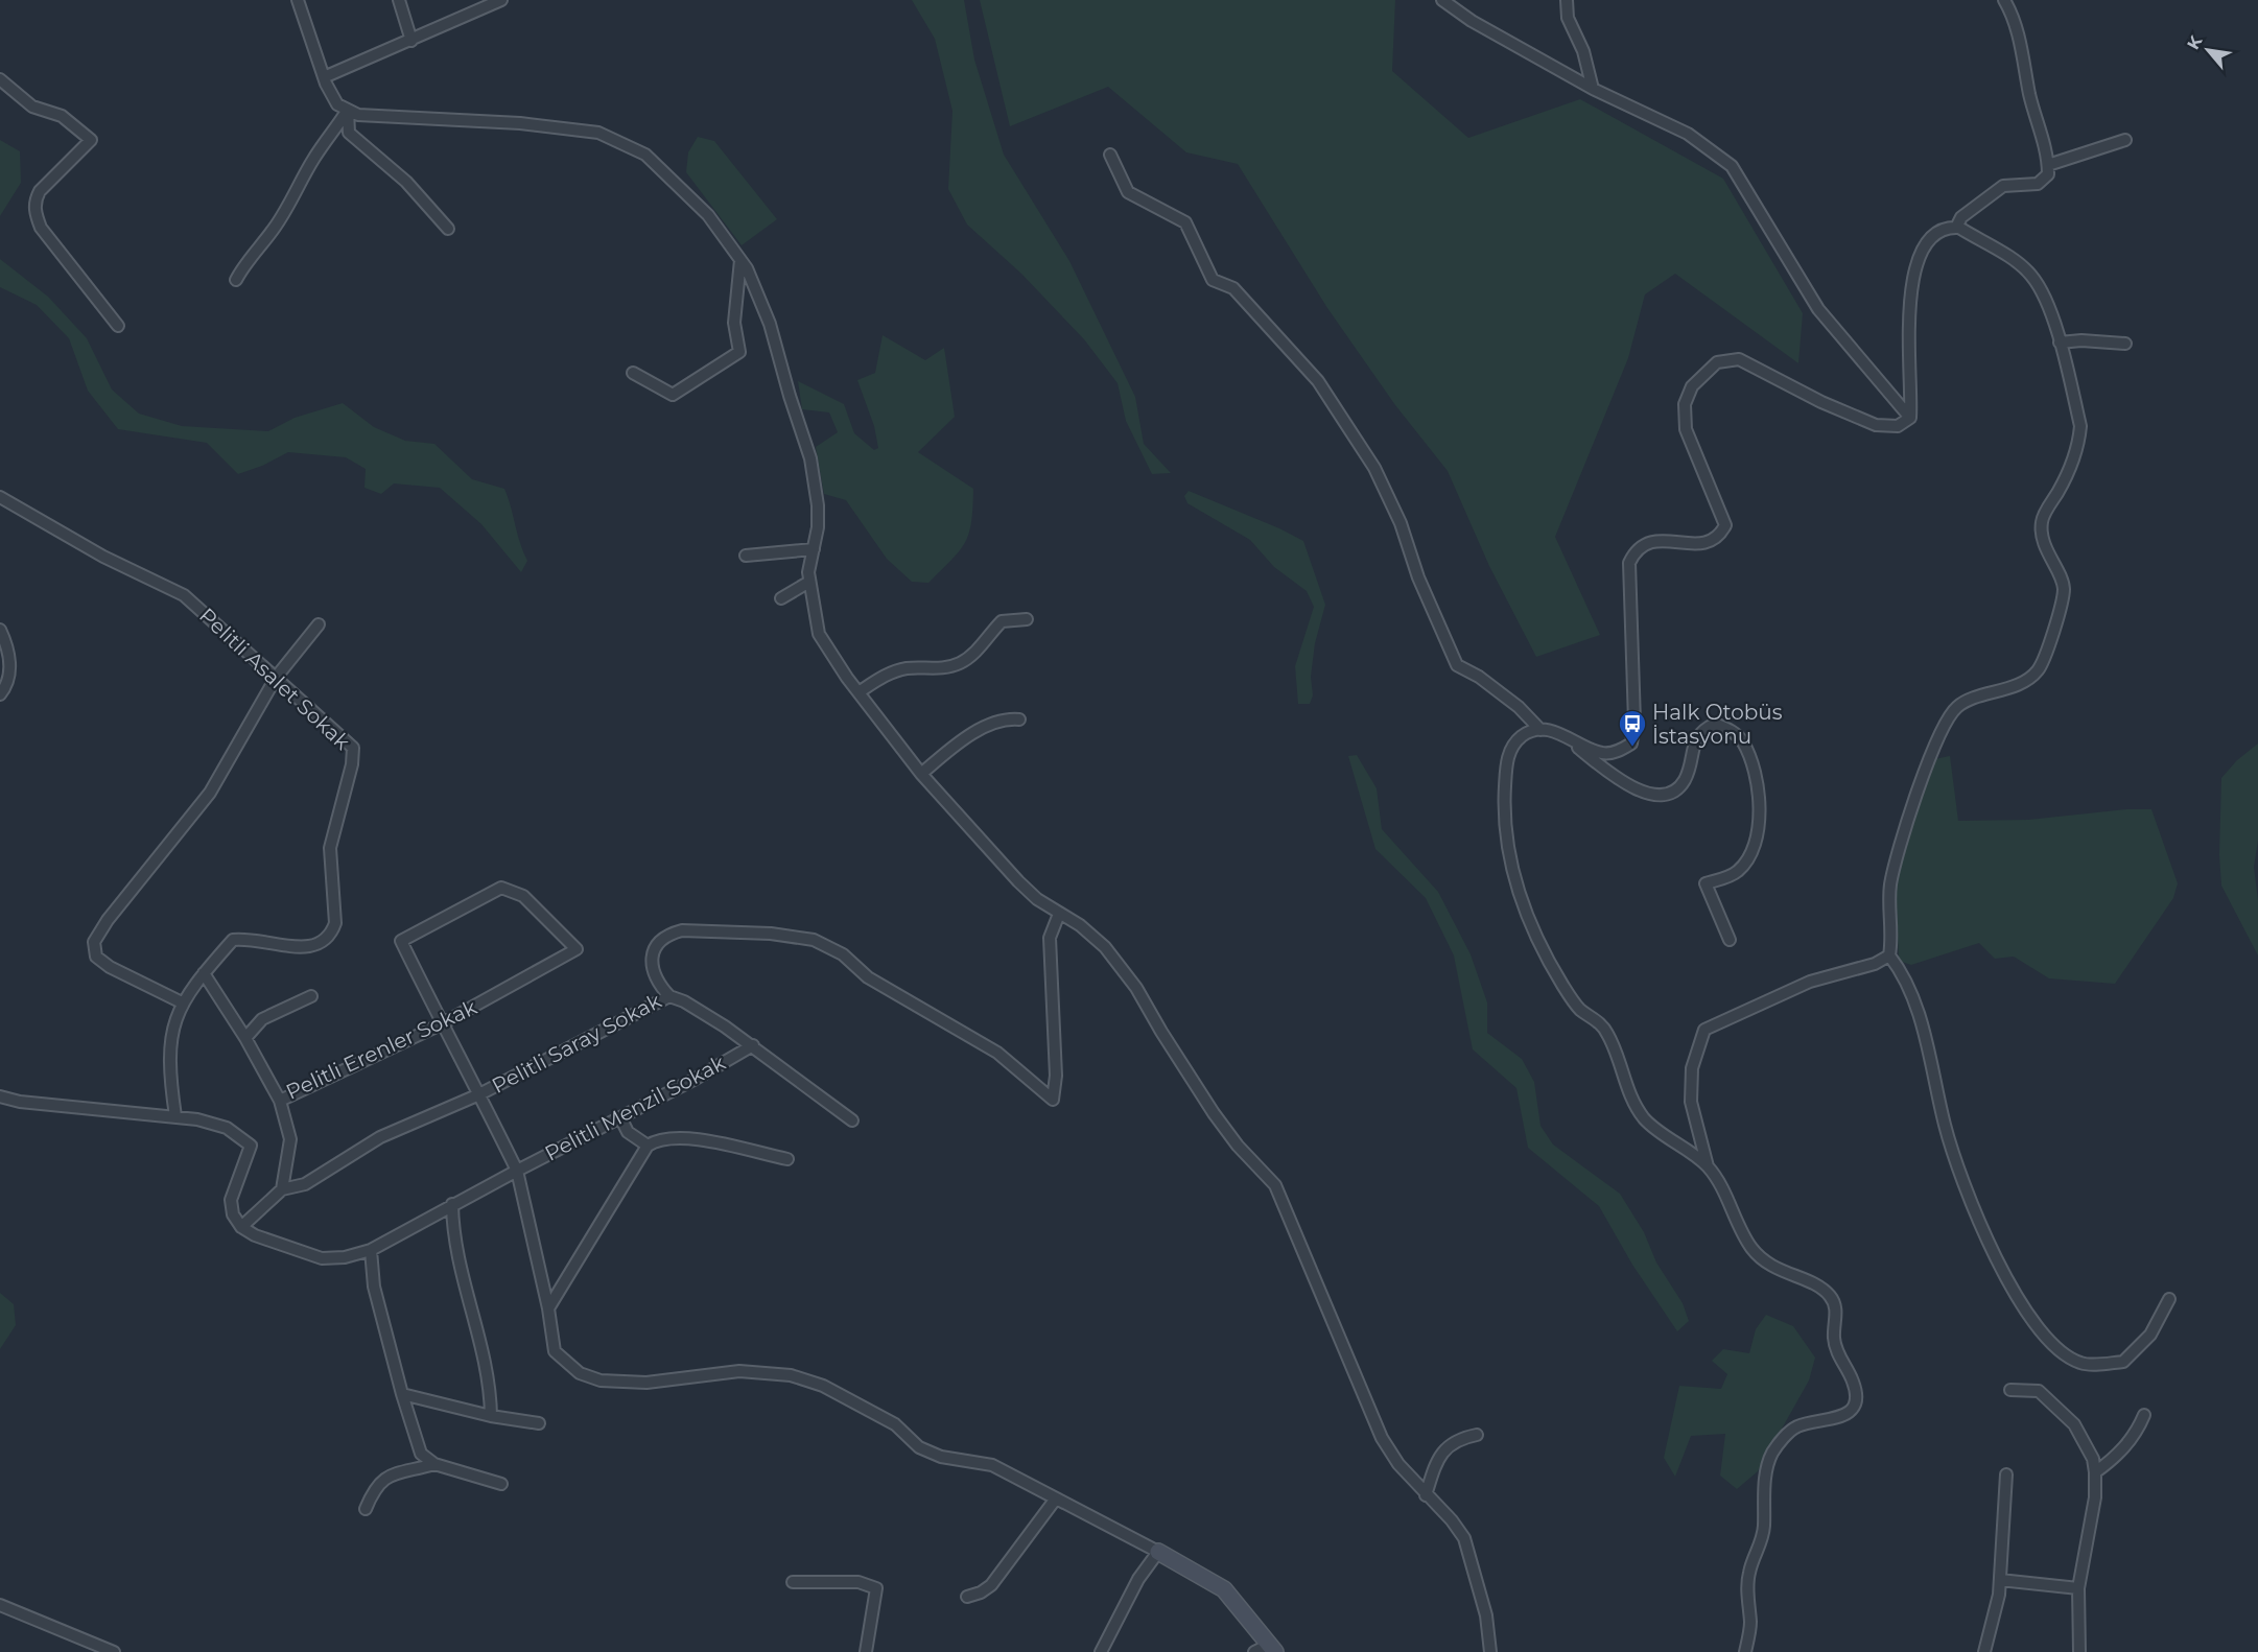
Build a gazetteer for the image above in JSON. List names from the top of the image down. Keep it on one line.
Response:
{"streets":{"street":["Pelitli Asalet Sokak","Pelitli Saray Sokak","Pelitli Erenler Sokak","Pelitli Menzil Sokak"]},"crossings":[["Pelitli Asalet Sokak","Pelitli Erenler Sokak"],["Pelitli Saray Sokak","Pelitli Menzil Sokak"]],"places":{"bus stop":["Halk Otobüs İstasyonu"]},"north":"top left"}
